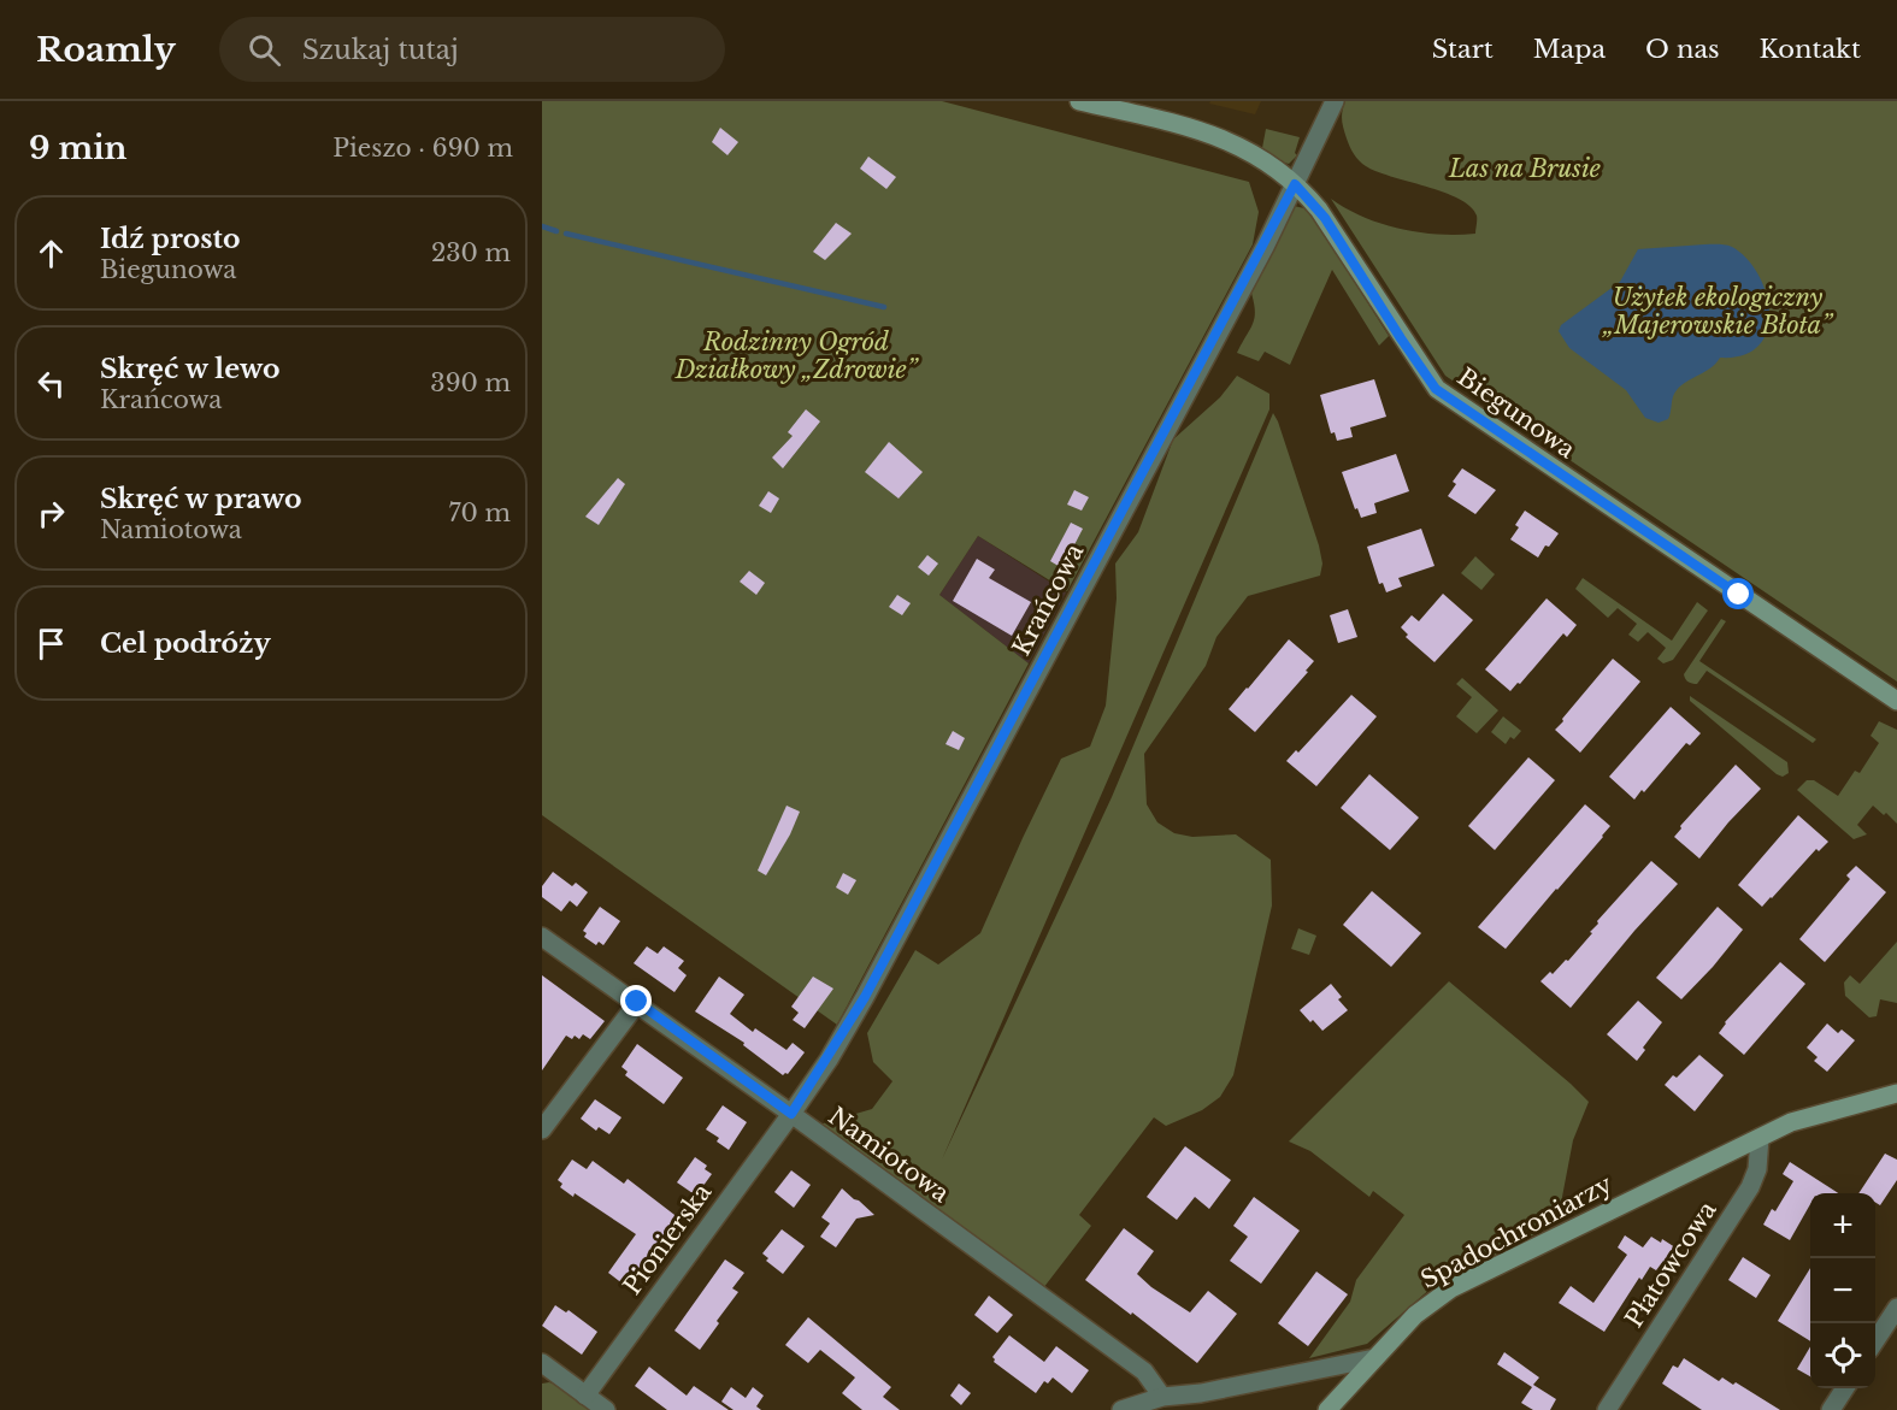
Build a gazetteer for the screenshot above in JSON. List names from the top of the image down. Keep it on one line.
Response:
{"streets":{"street":["Biegunowa","Krańcowa","Namiotowa","Spadochroniarzy","Pionierska","Płatowcowa"]},"crossings":[["Biegunowa","Krańcowa"],["Krańcowa","Namiotowa"],["Krańcowa","Pionierska"],["Namiotowa","Pionierska"],["Spadochroniarzy","Płatowcowa"]],"parks":["Las na Brusie","Użytek ekologiczny „Majerowskie Błota”","Rodzinny Ogród Działkowy „Zdrowie”"],"page":{"header":"Roamly","search":"Szukaj tutaj","nav":["Start","Mapa","O nas","Kontakt"],"heading":["9 min","Pieszo · 690 m"],"list":[["Idź prosto","Biegunowa","230 m"],["Skręć w lewo","Krańcowa","390 m"],["Skręć w prawo","Namiotowa","70 m"],"Cel podróży"],"map_buttons":["+","−"]}}
